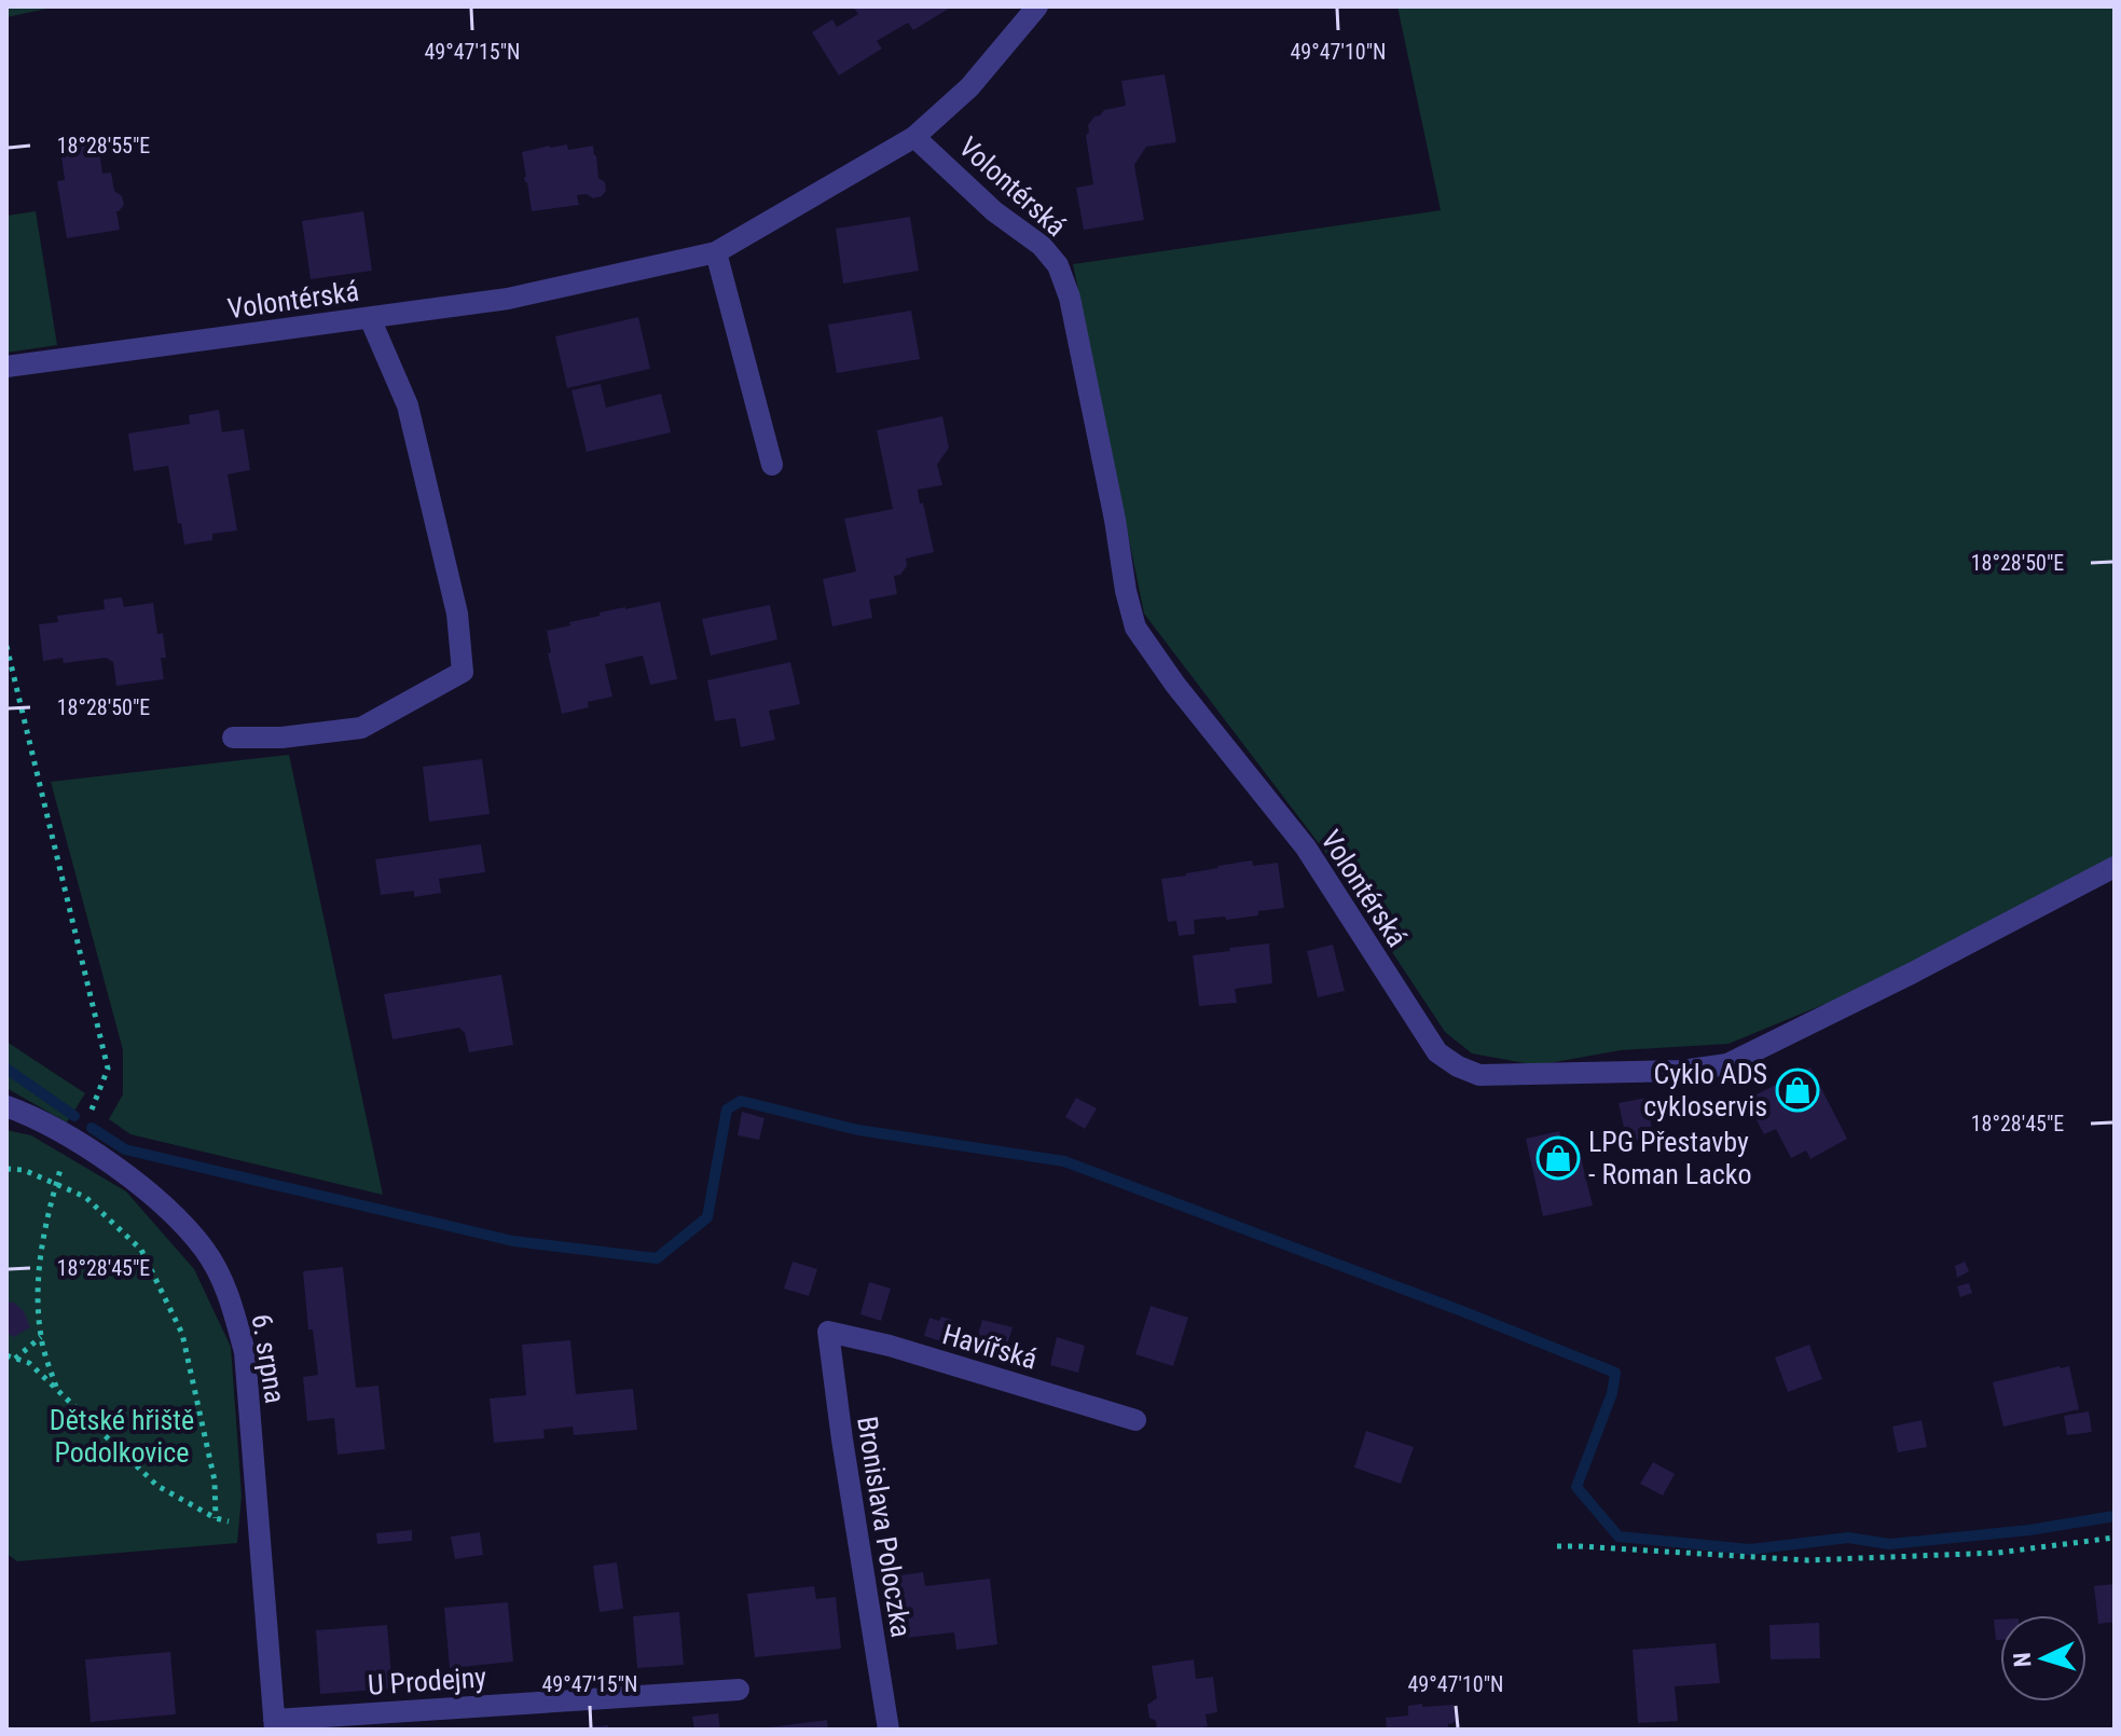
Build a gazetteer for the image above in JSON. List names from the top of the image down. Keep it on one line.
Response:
{"streets":{"street":["Volontérská","Havířská","6. srpna","Bronislava Poloczka","U Prodejny"]},"crossings":[["Havířská","Bronislava Poloczka"],["6. srpna","U Prodejny"]],"parks":["Dětské hřiště Podolkovice"],"places":{"shop":["Cyklo ADS cykloservis","LPG Přestavby - Roman Lacko"]},"north":"left","coordinates":["49°47'15\"N","49°47'10\"N","18°28'55\"E","18°28'50\"E","18°28'45\"E"]}
